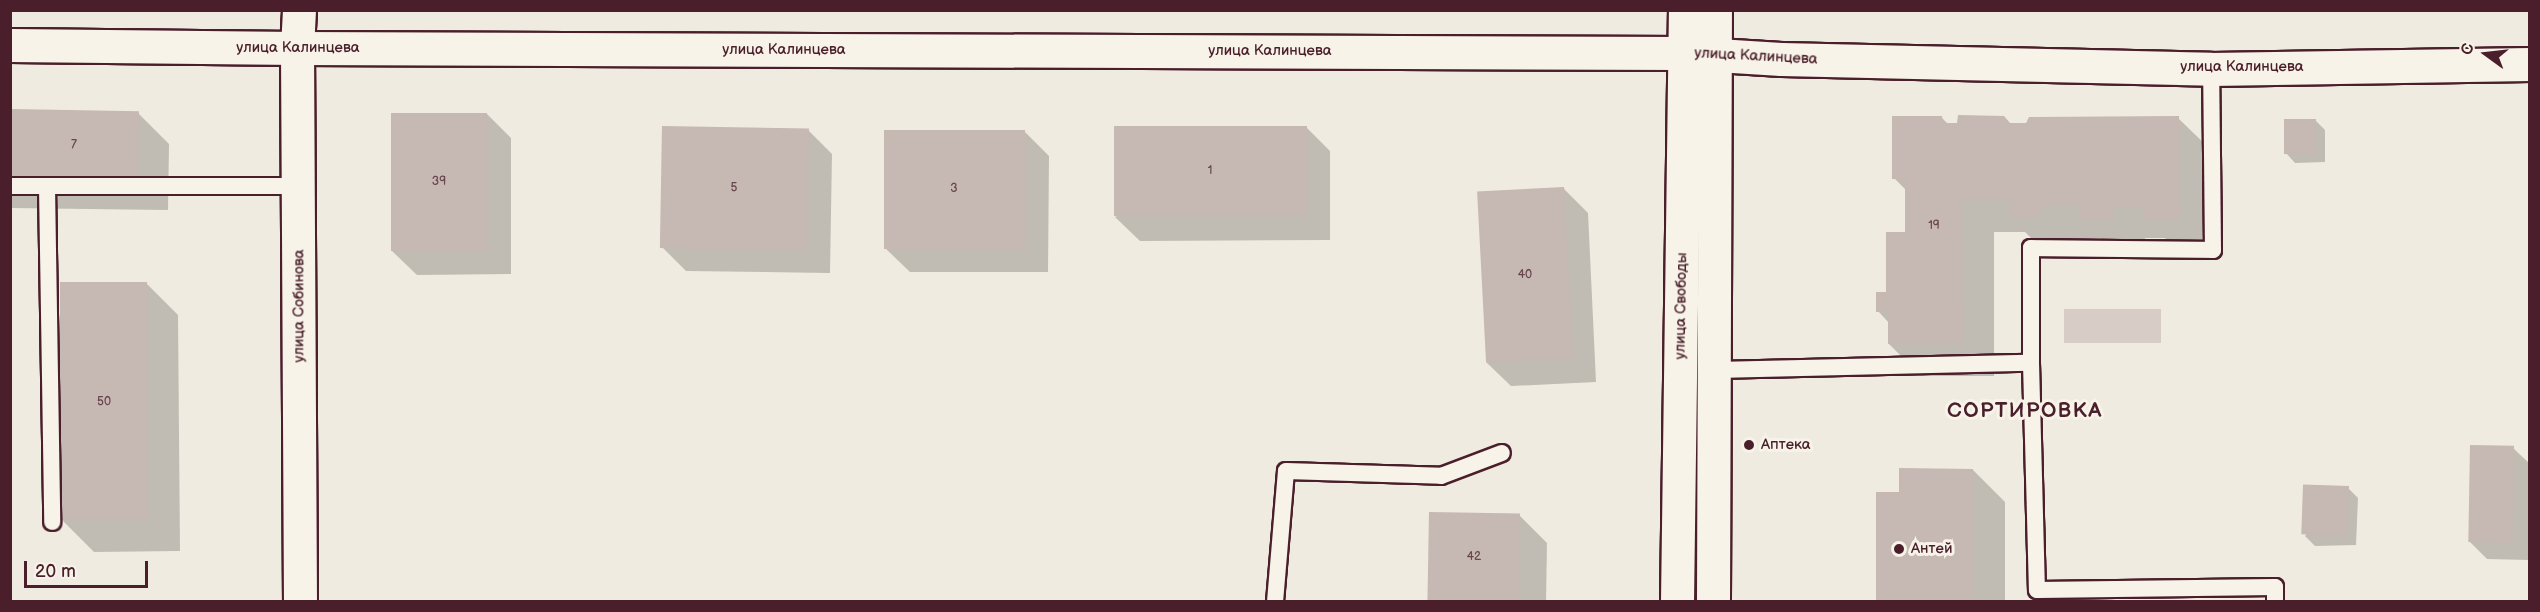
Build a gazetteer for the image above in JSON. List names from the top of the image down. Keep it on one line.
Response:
{"streets":{"street":["улица Калинцева","улица Собинова","улица Свободы"]},"crossings":[["улица Калинцева","улица Собинова"],["улица Калинцева","улица Свободы"]],"districts":["СОРТИРОВКА"],"places":["Аптека","Антей"],"house_numbers":["7","1","39","5","3","19","40","50","42"],"scale_bar":"20 m","north":"left"}
